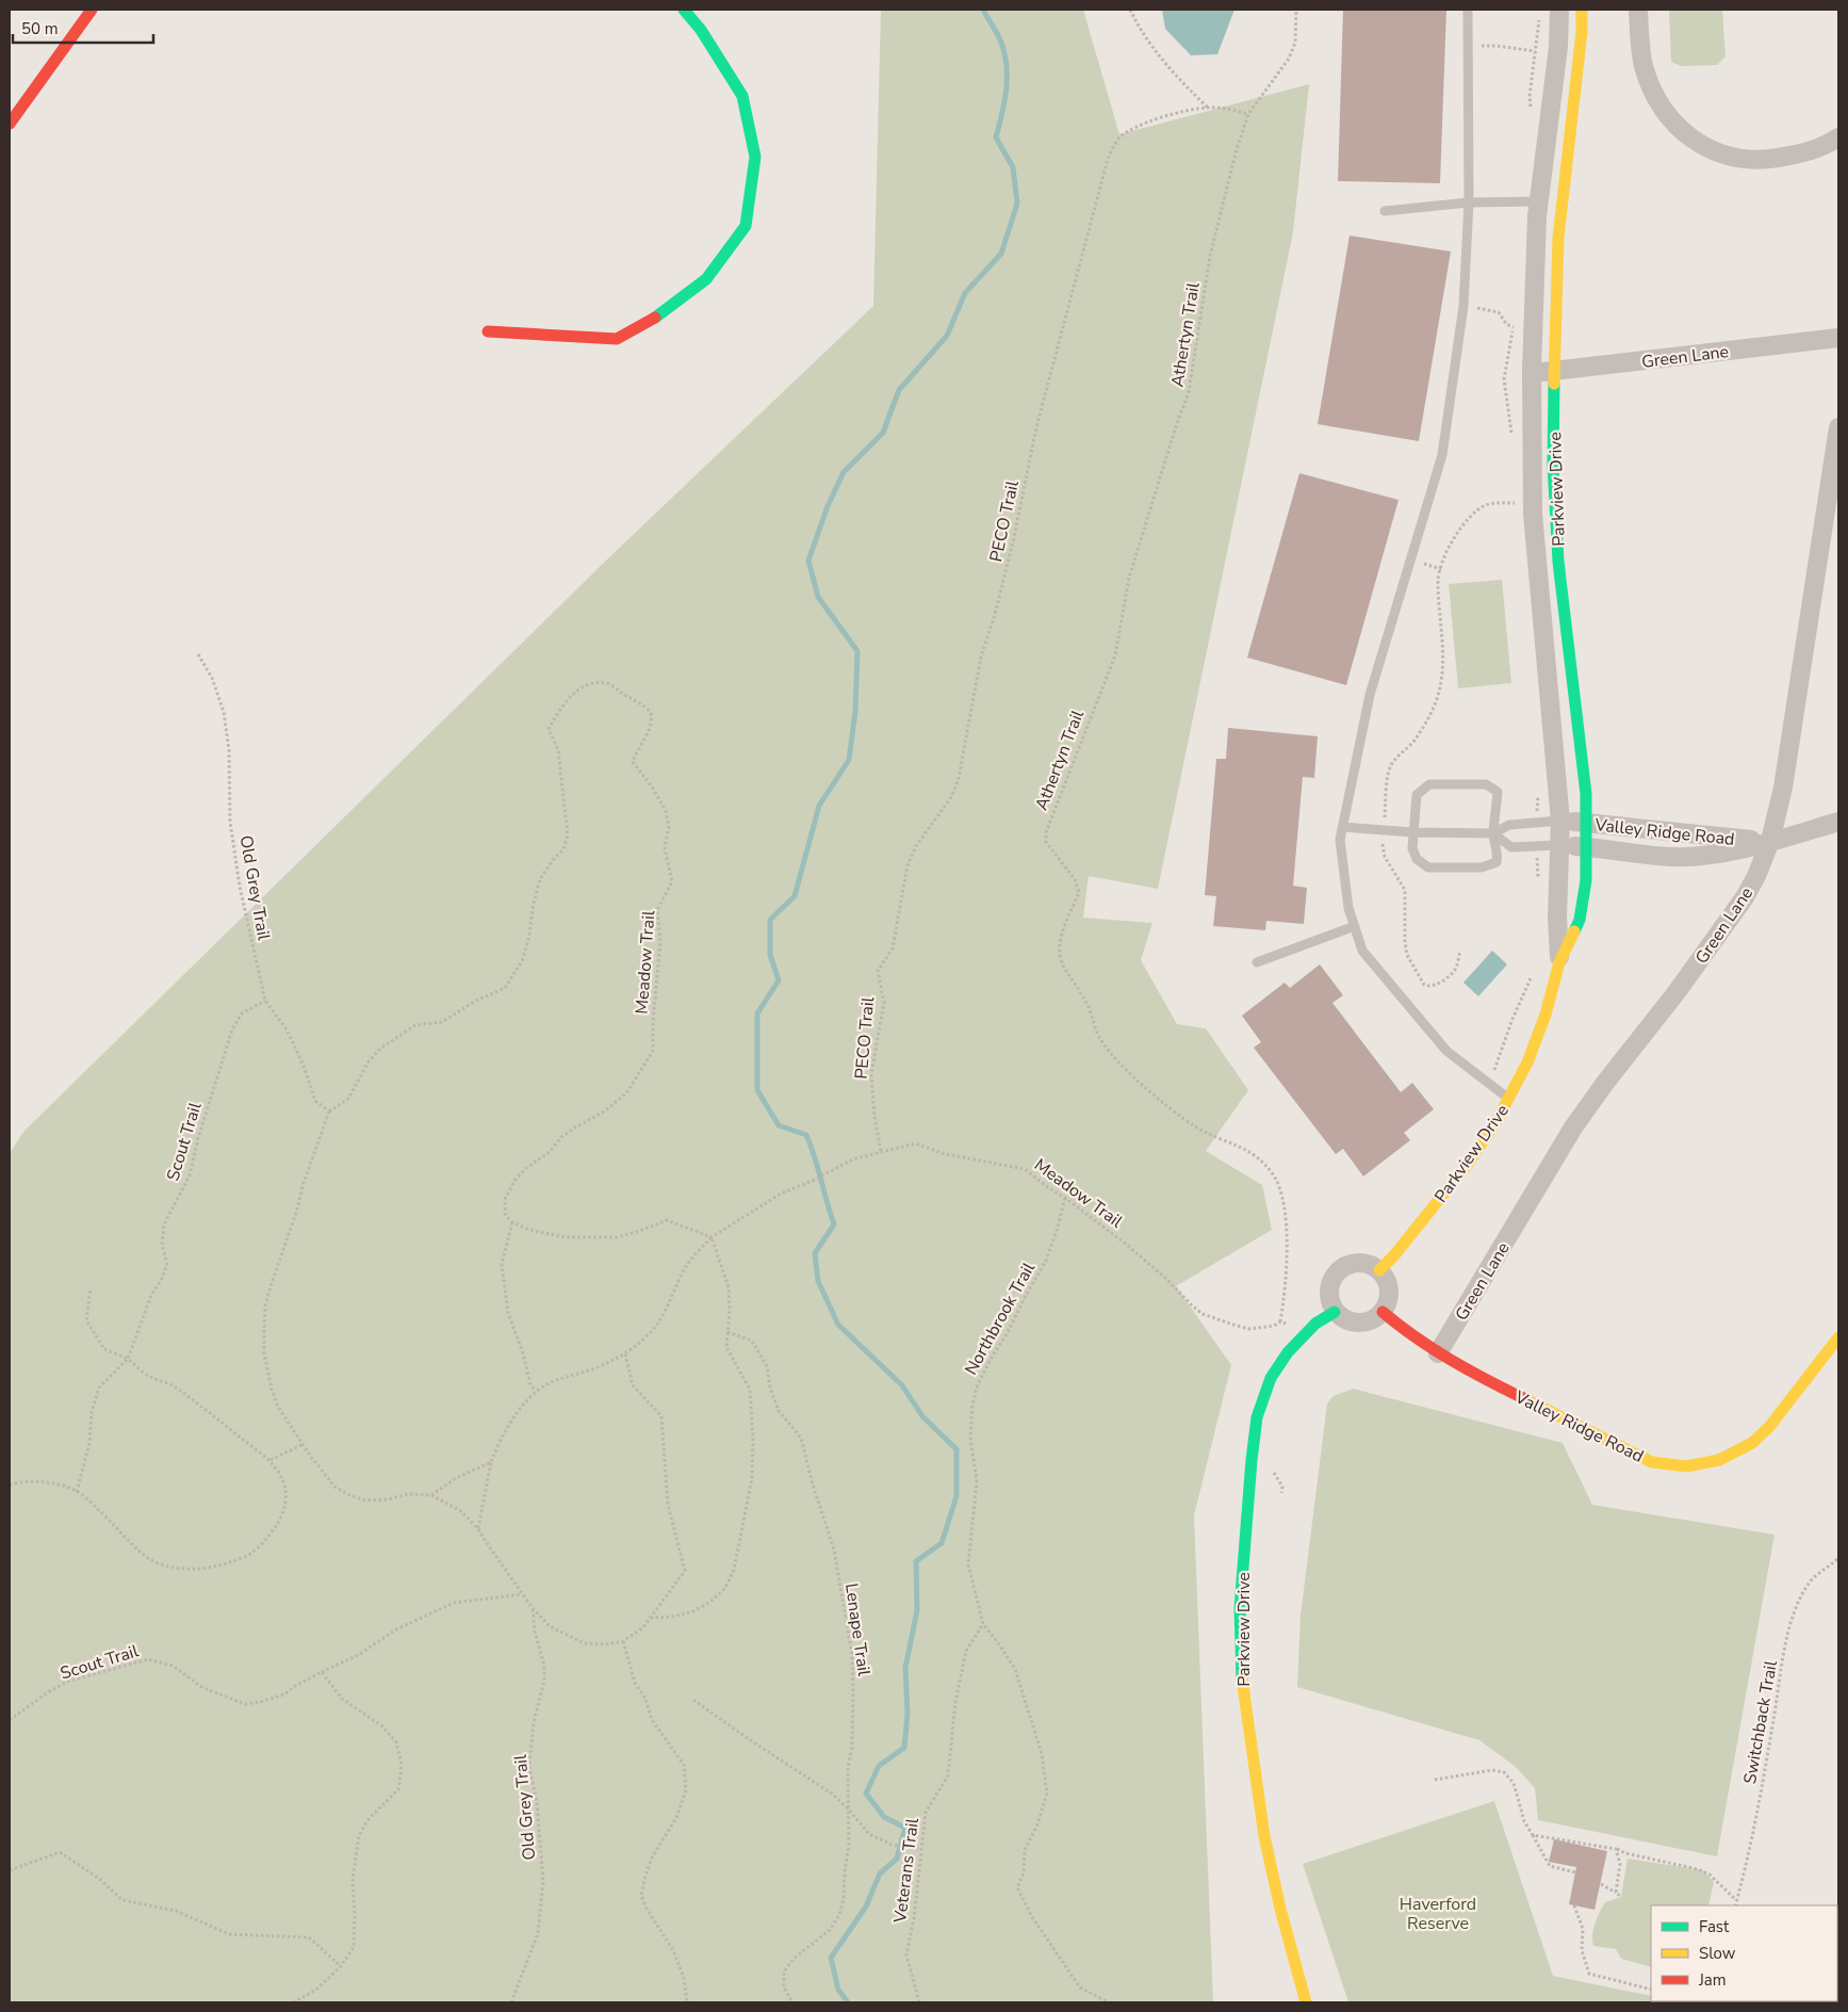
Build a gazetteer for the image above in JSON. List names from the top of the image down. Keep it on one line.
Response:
{"streets":{"street":["Green Lane","Parkview Drive","Valley Ridge Road"],"path":["Athertyn Trail","PECO Trail","Old Grey Trail","Meadow Trail","Scout Trail","Northbrook Trail","Lenape Trail","Switchback Trail","Veterans Trail"]},"crossings":[["Athertyn Trail","PECO Trail"],["Athertyn Trail","Meadow Trail"],["Green Lane","Parkview Drive"],["Green Lane","Valley Ridge Road"],["Parkview Drive","Valley Ridge Road"],["PECO Trail","Meadow Trail"],["Old Grey Trail","Meadow Trail"],["Old Grey Trail","Scout Trail"],["Meadow Trail","Northbrook Trail"],["Northbrook Trail","Veterans Trail"]],"parks":["Haverford Reserve"],"legend":["Fast","Slow","Jam"],"scale_bar":"50 m"}
